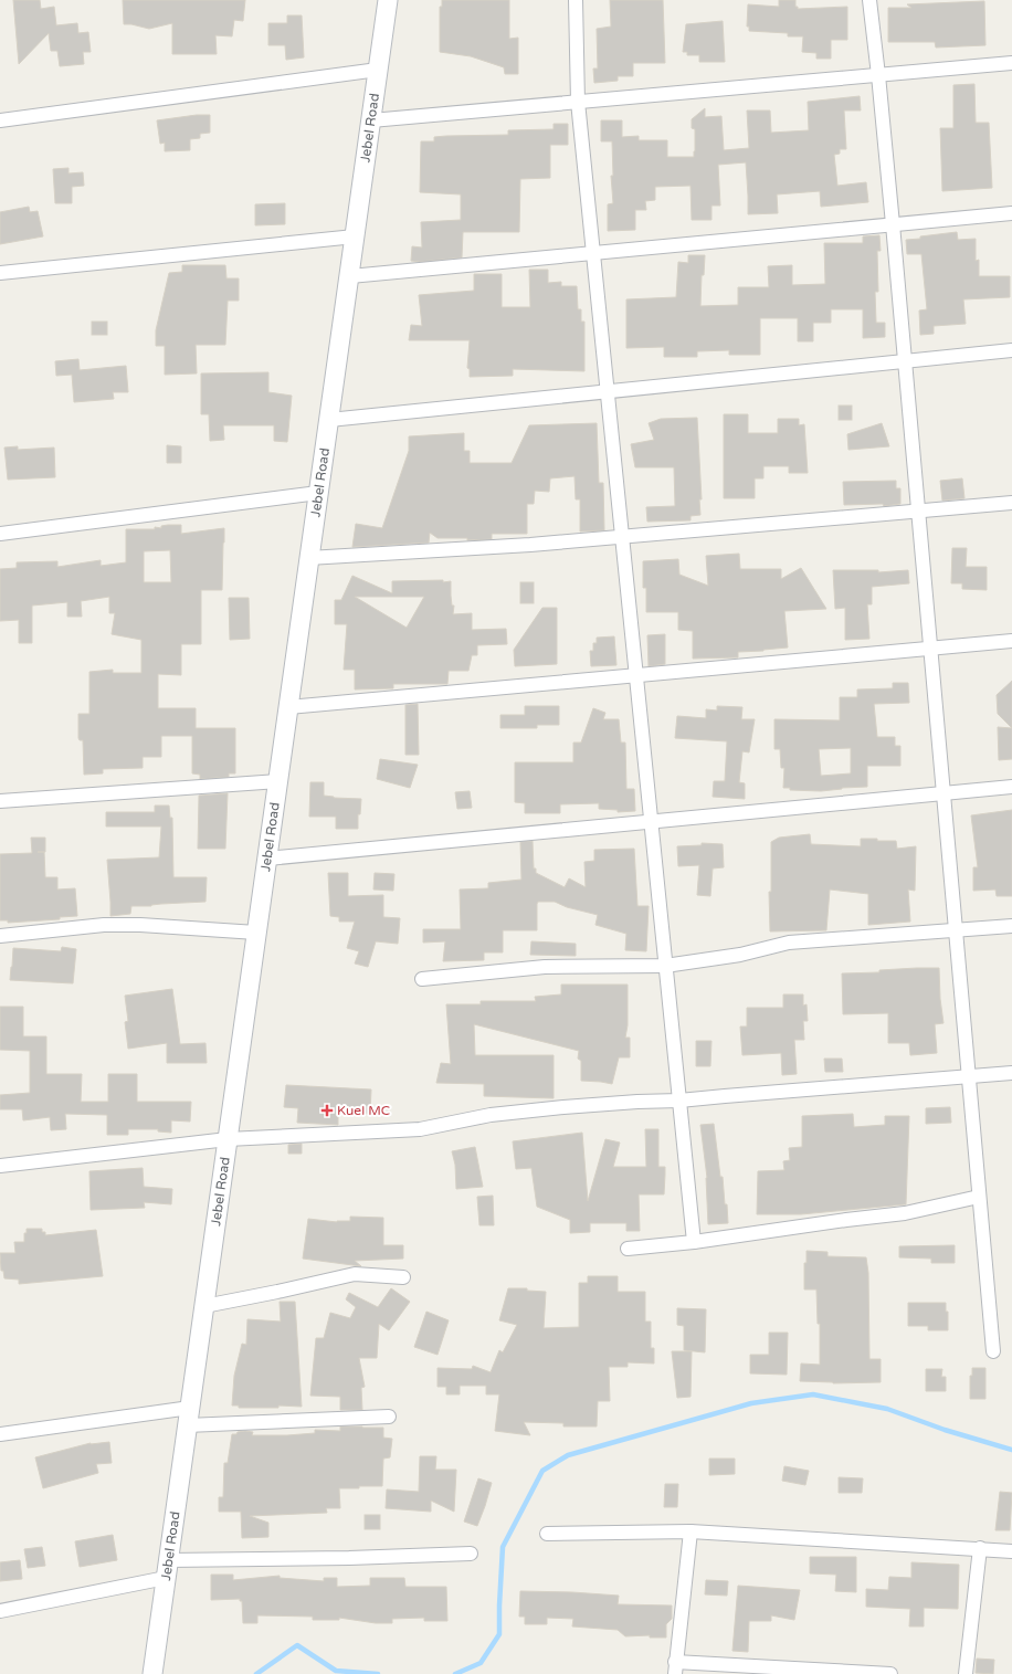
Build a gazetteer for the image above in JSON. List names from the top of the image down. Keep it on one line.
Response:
{"streets":{"main road":["Jebel Road"]},"places":{"health":["Kuel MC"]}}
